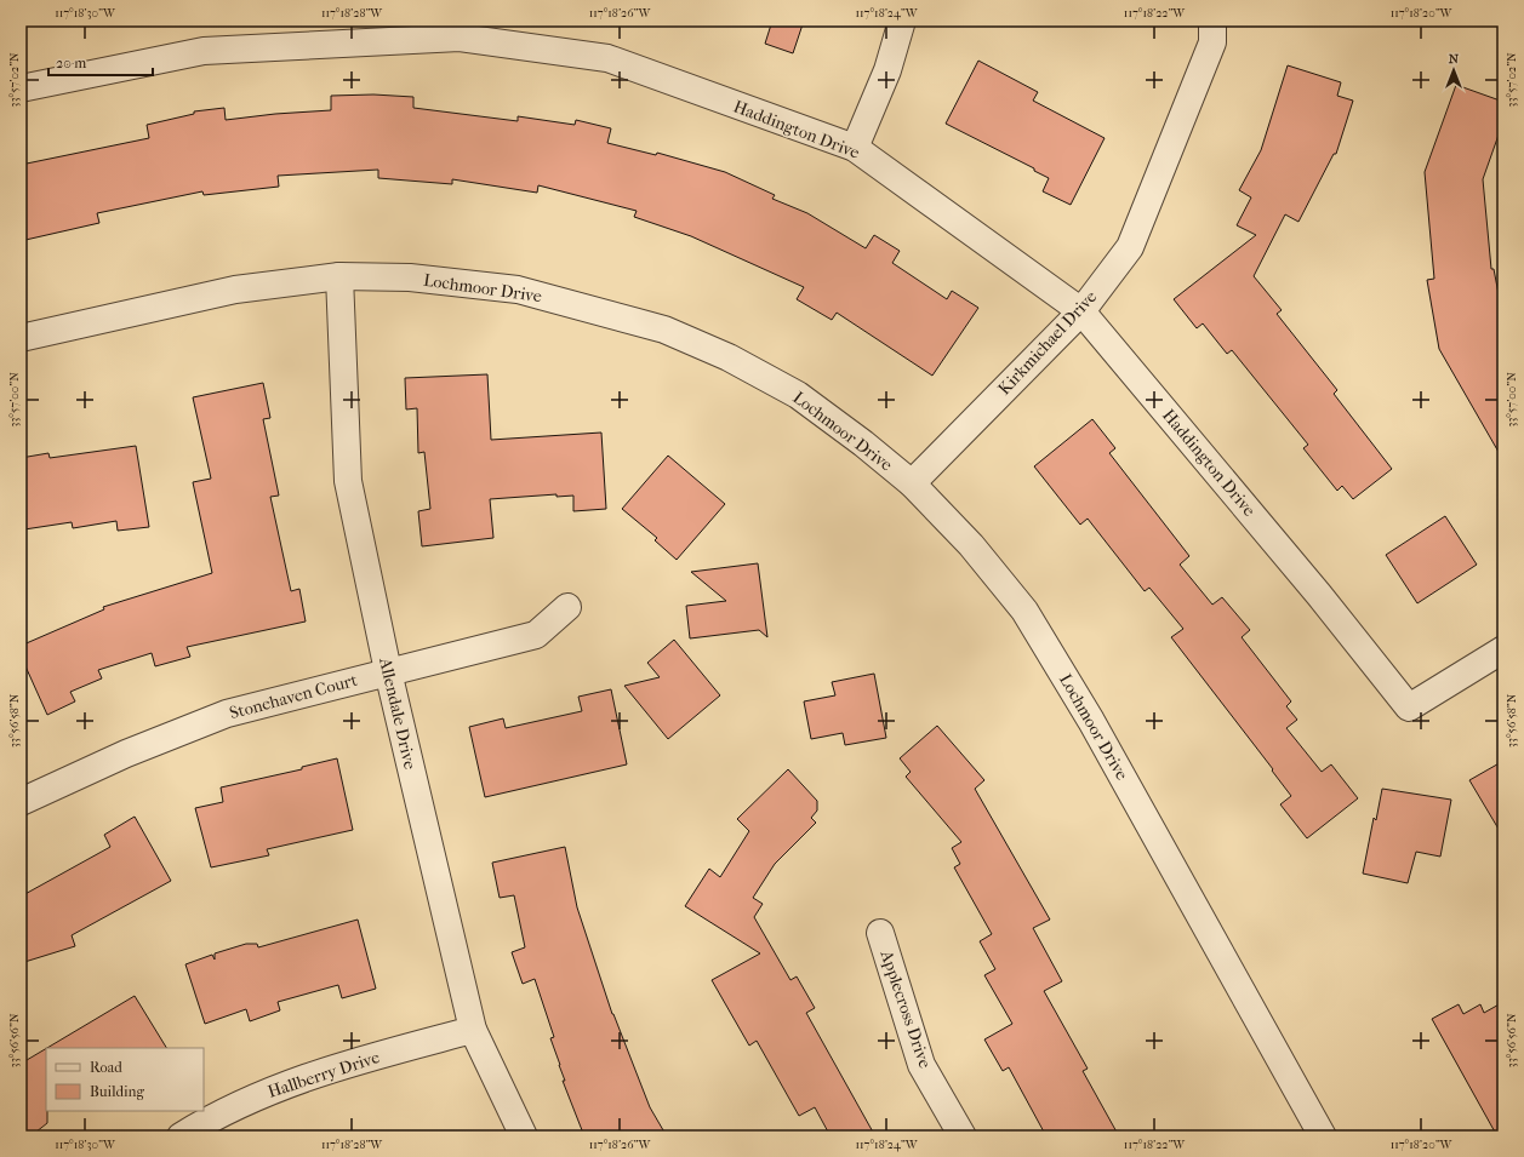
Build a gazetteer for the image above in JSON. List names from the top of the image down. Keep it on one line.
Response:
{"streets":{"street":["Haddington Drive","Lochmoor Drive","Kirkmichael Drive","Stonehaven Court","Allendale Drive","Applecross Drive","Hallberry Drive"]},"crossings":[["Haddington Drive","Kirkmichael Drive"],["Lochmoor Drive","Kirkmichael Drive"],["Lochmoor Drive","Allendale Drive"],["Stonehaven Court","Allendale Drive"],["Allendale Drive","Hallberry Drive"]],"legend":["Road","Building"],"scale_bar":"20 m","north":"top","coordinates":["117°18'30\"W","117°18'28\"W","117°18'26\"W","117°18'24\"W","117°18'22\"W","117°18'20\"W","33°57'02\"N","33°57'00\"N","33°56'58\"N","33°56'56\"N"]}
